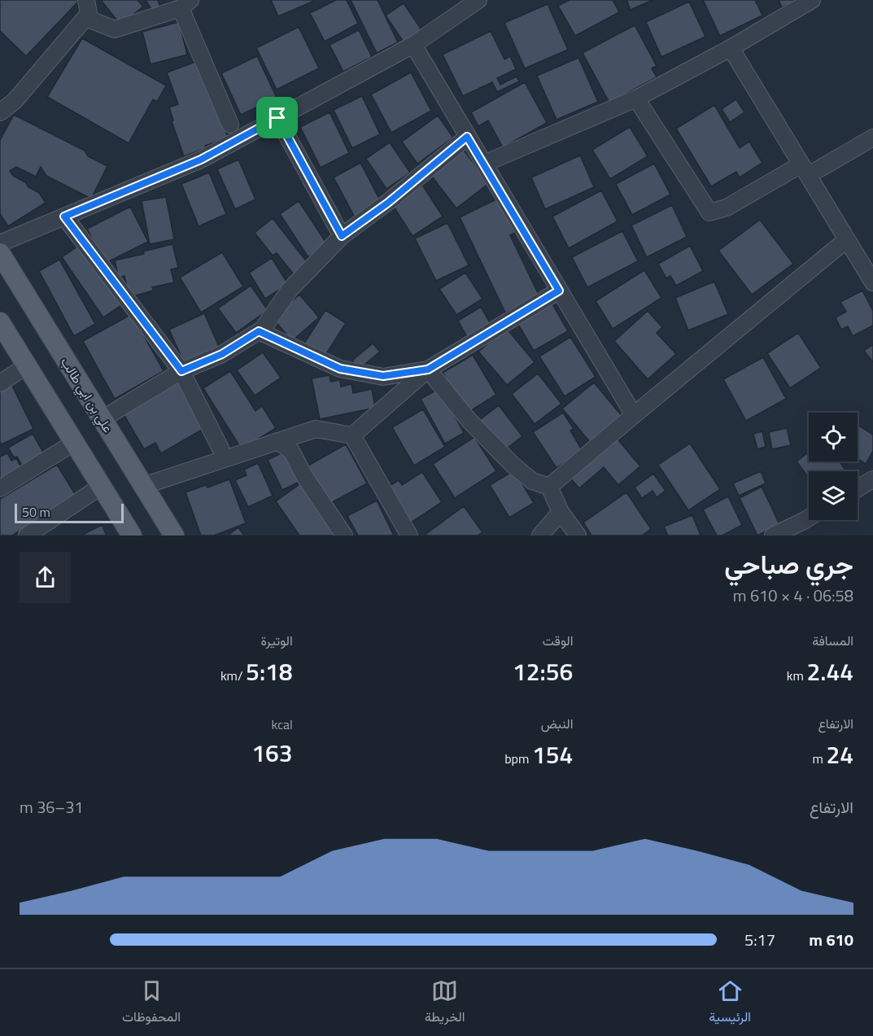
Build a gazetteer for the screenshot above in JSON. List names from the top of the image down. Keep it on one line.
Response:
{"streets":{"main road":["علي بن ابي طالب"]},"scale_bar":"50 m","page":{"scale":"50 m","heading":["جري صباحي","06:58 · 4 × 610 m"],"stats":[["المسافة","2.44 km"],["الوقت","12:56"],["الوتيرة","5:18 /km"],["الارتفاع","24 m"],["النبض","154 bpm"],["kcal","163"]],"chart":["الارتفاع","31–36 m"],"list":[{"name":"610 m","note":"5:17"}],"tabs":["الرئيسية","الخريطة","المحفوظات"]}}
